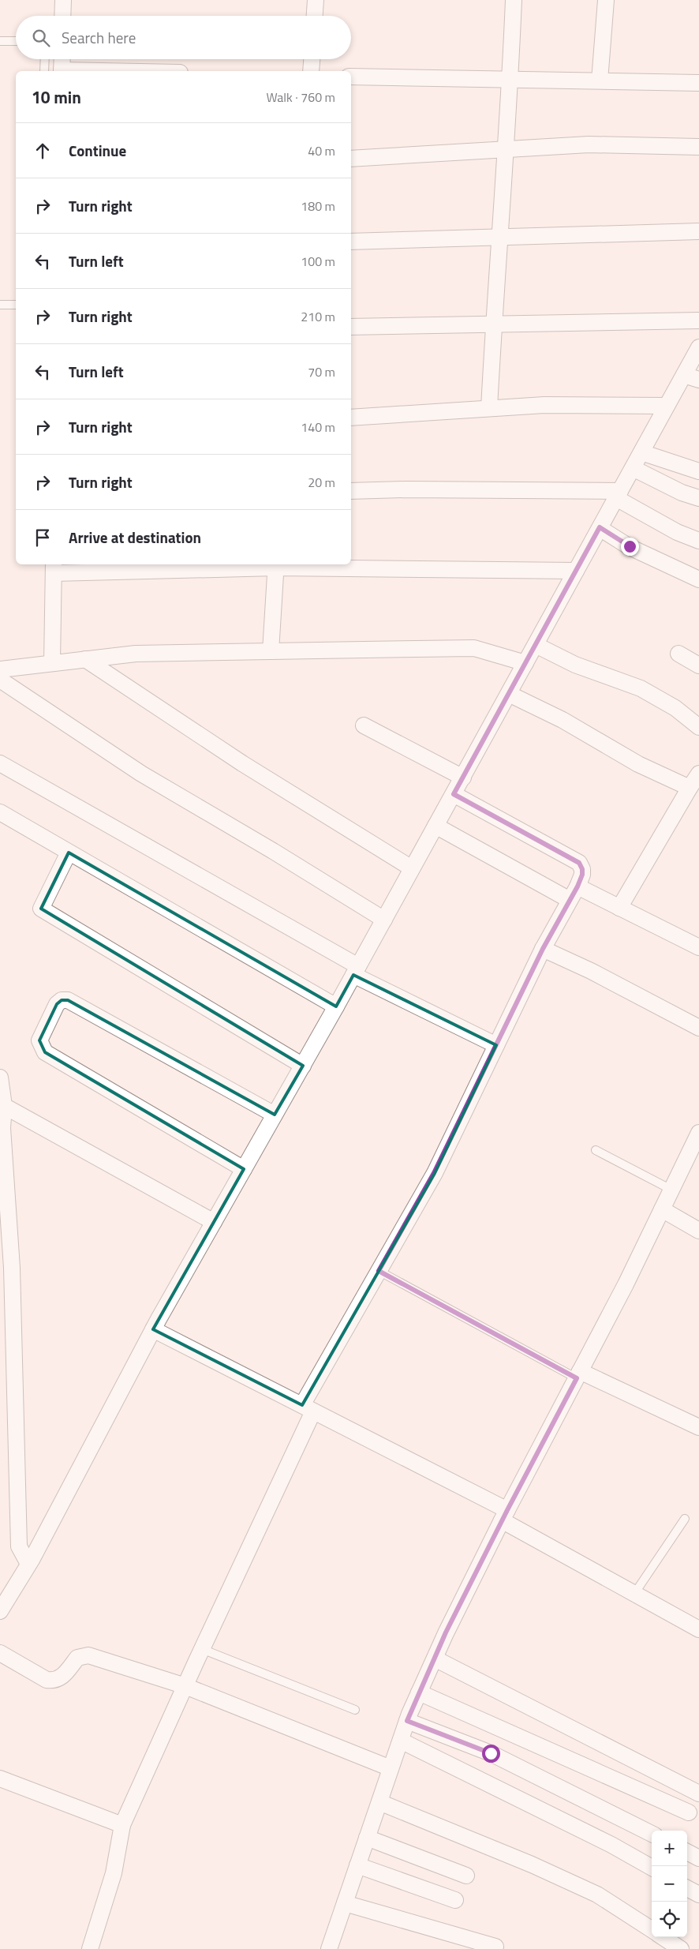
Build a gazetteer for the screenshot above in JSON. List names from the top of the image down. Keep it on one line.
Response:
{"page":{"search":"Search here","heading":["10 min","Walk · 760 m"],"list":[["Continue","40 m"],["Turn right","180 m"],["Turn left","100 m"],["Turn right","210 m"],["Turn left","70 m"],["Turn right","140 m"],["Turn right","20 m"],"Arrive at destination"],"map_buttons":["+","−"]}}
